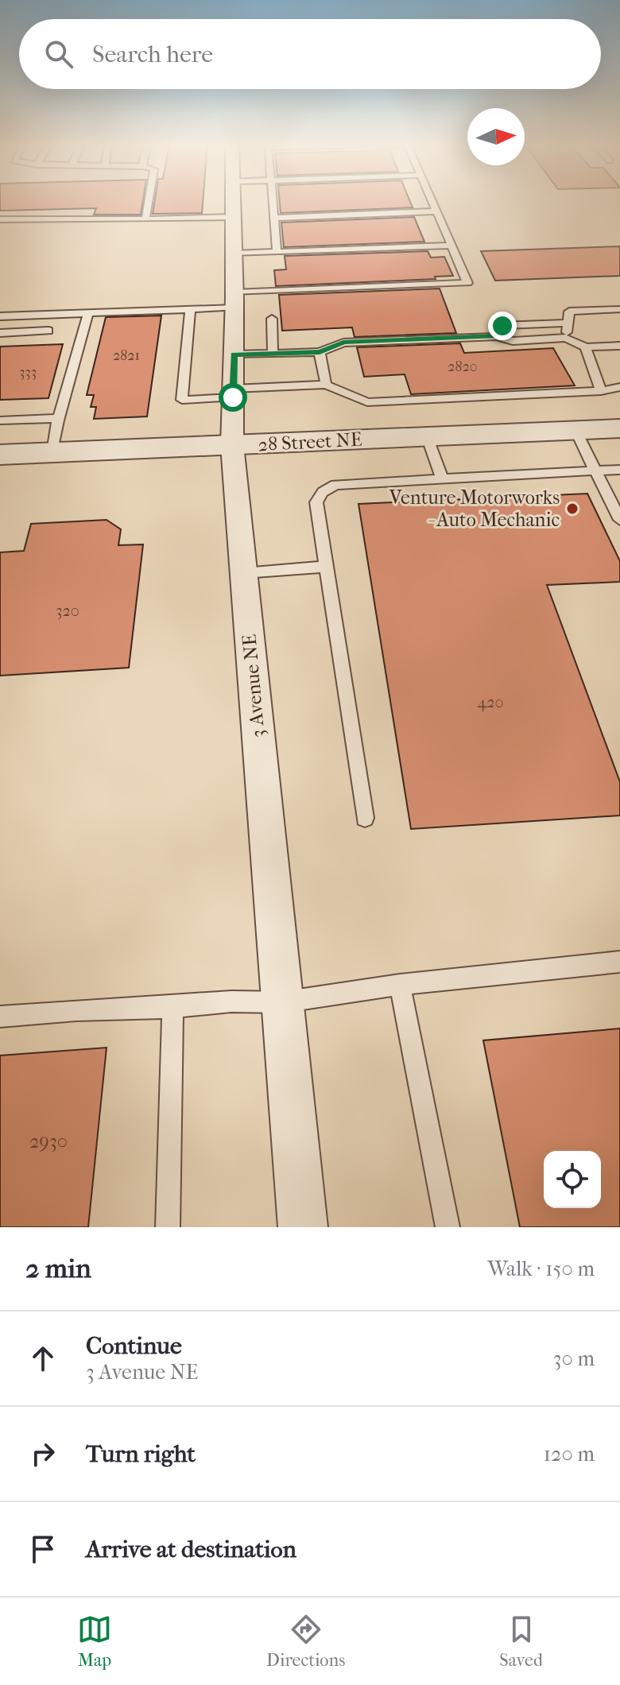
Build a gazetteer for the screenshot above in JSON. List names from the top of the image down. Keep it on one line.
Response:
{"streets":{"street":["28 Street NE","3 Avenue NE"]},"crossings":[["28 Street NE","3 Avenue NE"]],"places":["Venture Motorworks - Auto Mechanic"],"house_numbers":["2821","2820","333","320","420","2930"],"north":"right","page":{"search":"Search here","heading":["2 min","Walk · 150 m"],"list":[["Continue","3 Avenue NE","30 m"],["Turn right","120 m"],"Arrive at destination"],"nav":["Map","Directions","Saved"]}}
